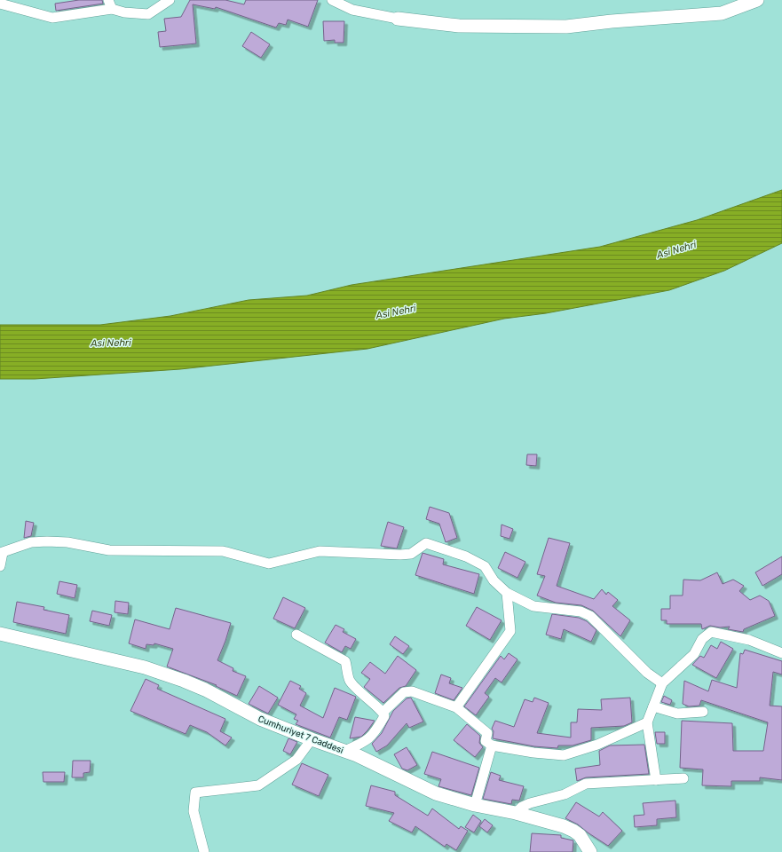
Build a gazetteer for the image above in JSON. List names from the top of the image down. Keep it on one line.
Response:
{"streets":{"main road":["Cumhuriyet 7 Caddesi"]},"water":["Asi Nehri"]}
